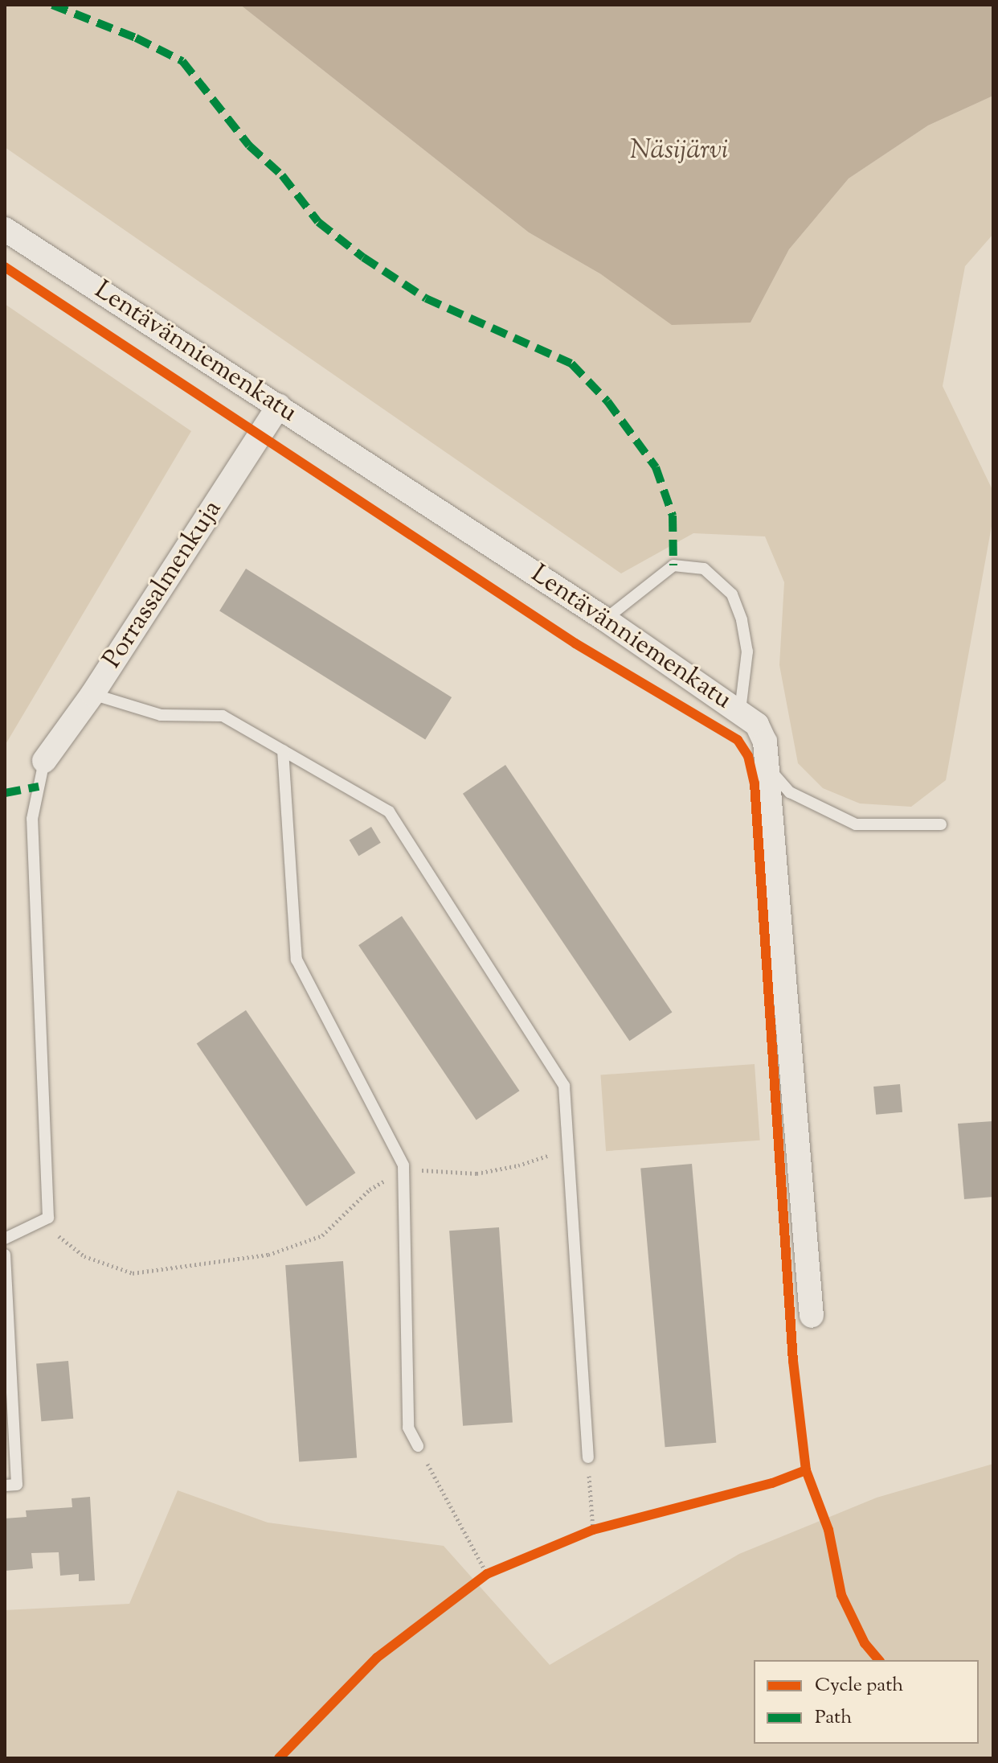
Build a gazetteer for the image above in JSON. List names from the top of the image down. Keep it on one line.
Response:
{"streets":{"street":["Lentävänniemenkatu","Porrassalmenkuja"]},"crossings":[["Lentävänniemenkatu","Porrassalmenkuja"]],"water":["Näsijärvi"],"legend":["Cycle path","Path"]}
